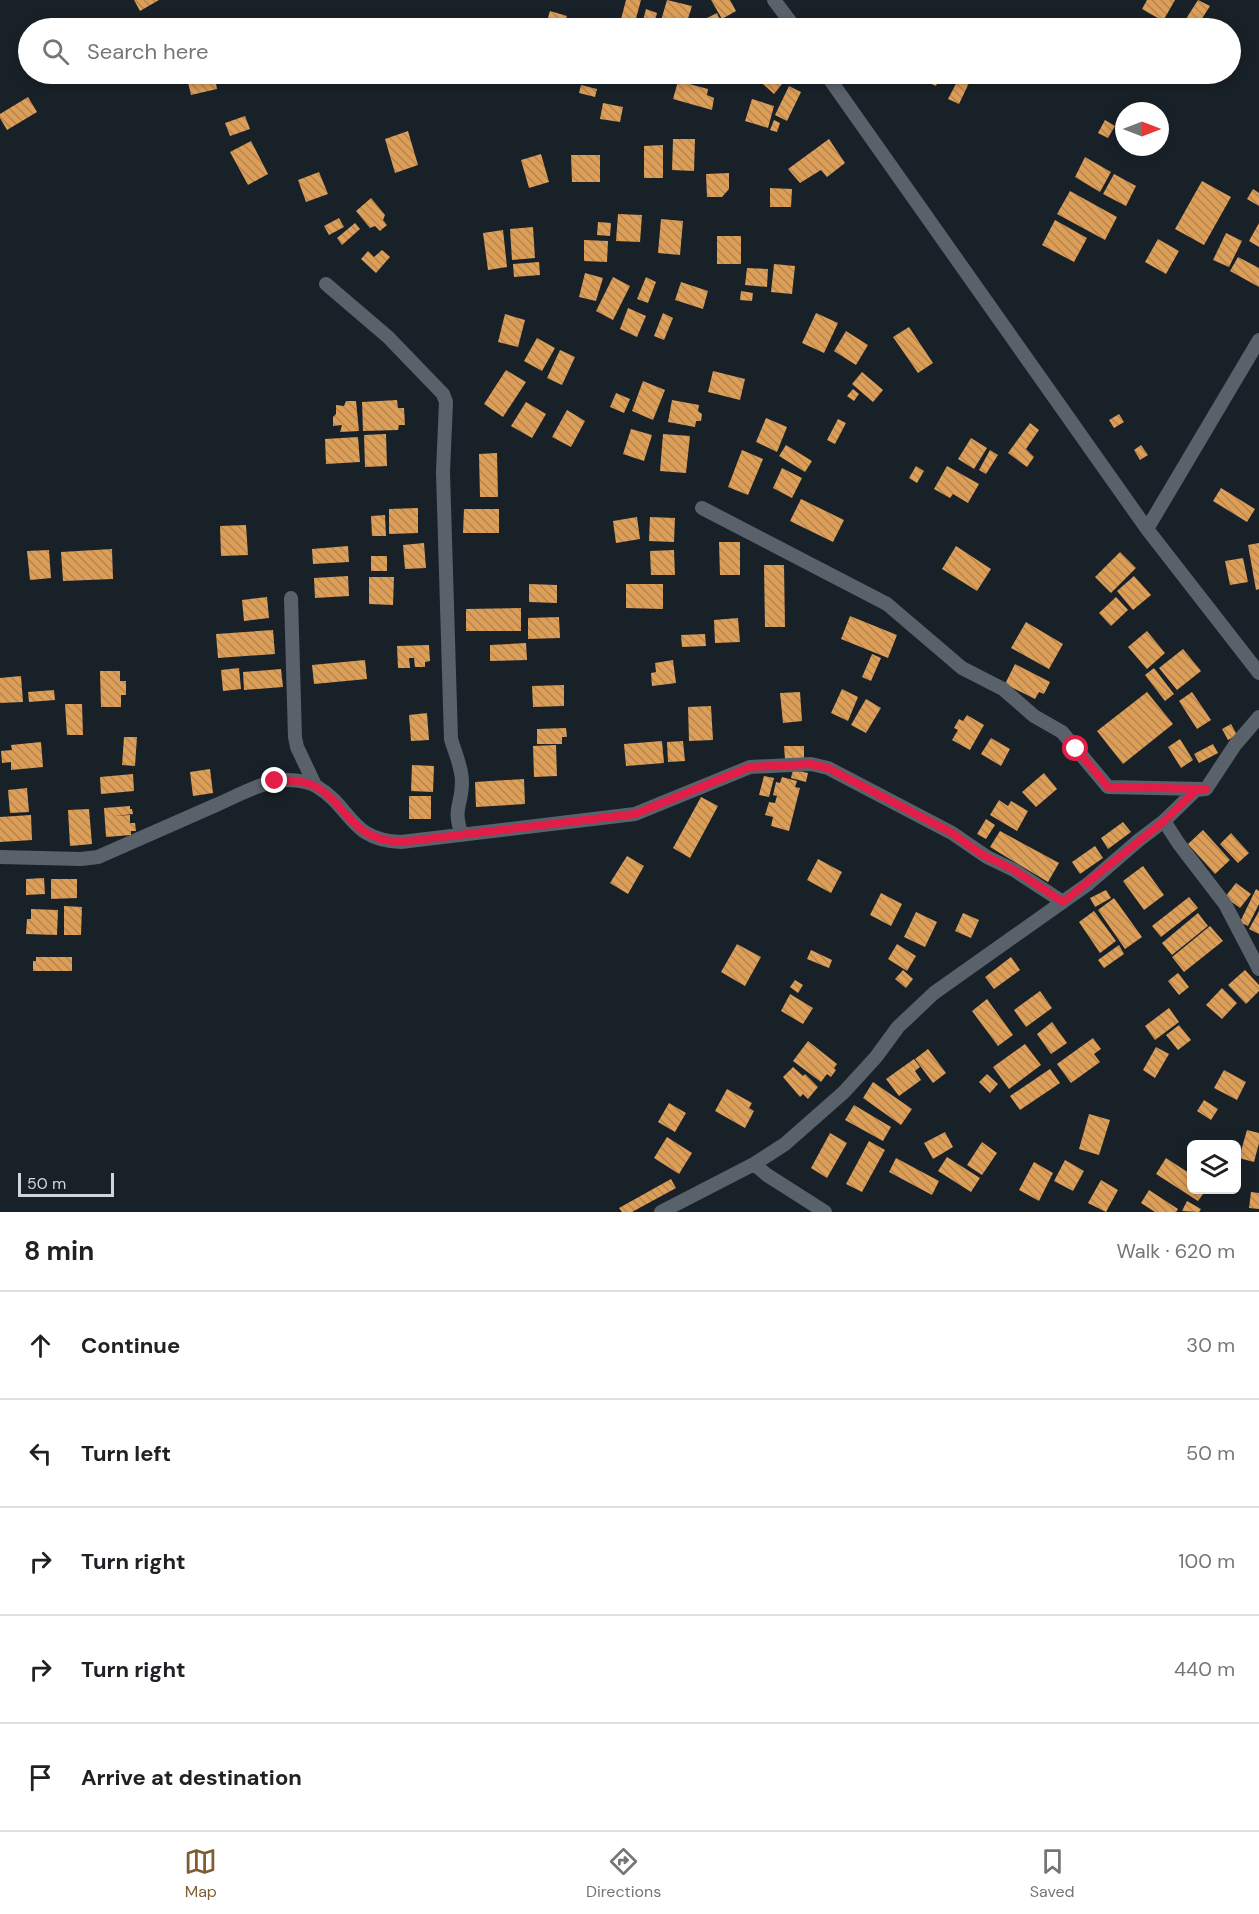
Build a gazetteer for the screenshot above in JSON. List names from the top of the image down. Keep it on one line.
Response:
{"scale_bar":"50 m","north":"right","page":{"search":"Search here","scale":"50 m","heading":["8 min","Walk · 620 m"],"list":[["Continue","30 m"],["Turn left","50 m"],["Turn right","100 m"],["Turn right","440 m"],"Arrive at destination"],"nav":["Map","Directions","Saved"]}}
